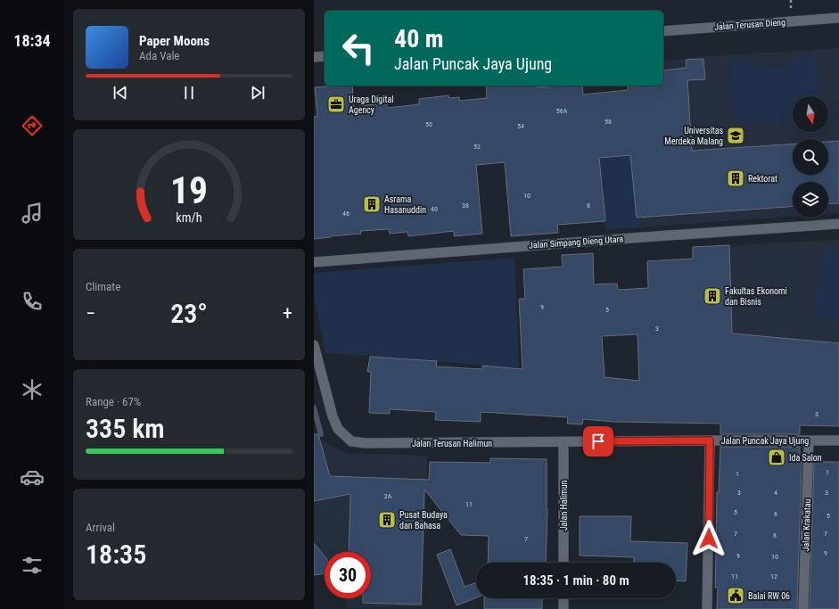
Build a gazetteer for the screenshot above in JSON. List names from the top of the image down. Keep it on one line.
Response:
{"streets":{"street":["Jalan Terusan Dieng","Jalan Simpang Dieng Utara","Jalan Puncak Jaya Ujung","Jalan Terusan Halimun","Jalan Halimun","Jalan Krakatau"]},"crossings":[["Jalan Puncak Jaya Ujung","Jalan Terusan Halimun"],["Jalan Puncak Jaya Ujung","Jalan Halimun"],["Jalan Puncak Jaya Ujung","Jalan Krakatau"],["Jalan Terusan Halimun","Jalan Halimun"]],"places":{"office":["Uraga Digital Agency"],"school or university":["Universitas Merdeka Malang"],"building":["Rektorat","Asrama Hasanuddin","Fakultas Ekonomi dan Bisnis","Pusat Budaya dan Bahasa"],"shop":["Ida Salon"],"public building":["Balai RW 06"]},"house_numbers":["56A","58","50","54","52","10","38","8","40","46","9","5","3","3","1","1","3","4","3","2A","11","5","6","5","7","7","8","7","9","9","10","11","12"],"north":"bottom","page":{"tabs":"18:34","turn":["40 m","Jalan Puncak Jaya Ujung"],"song":["Paper Moons","Ada Vale"],"tile":["Climate",["Range · 67%","335 km"],["Arrival","18:35"]],"heat":["−","23°","+"],"limit":"30","trip":"18:35 · 1 min · 80 m","gauge":["19","km/h"]}}
